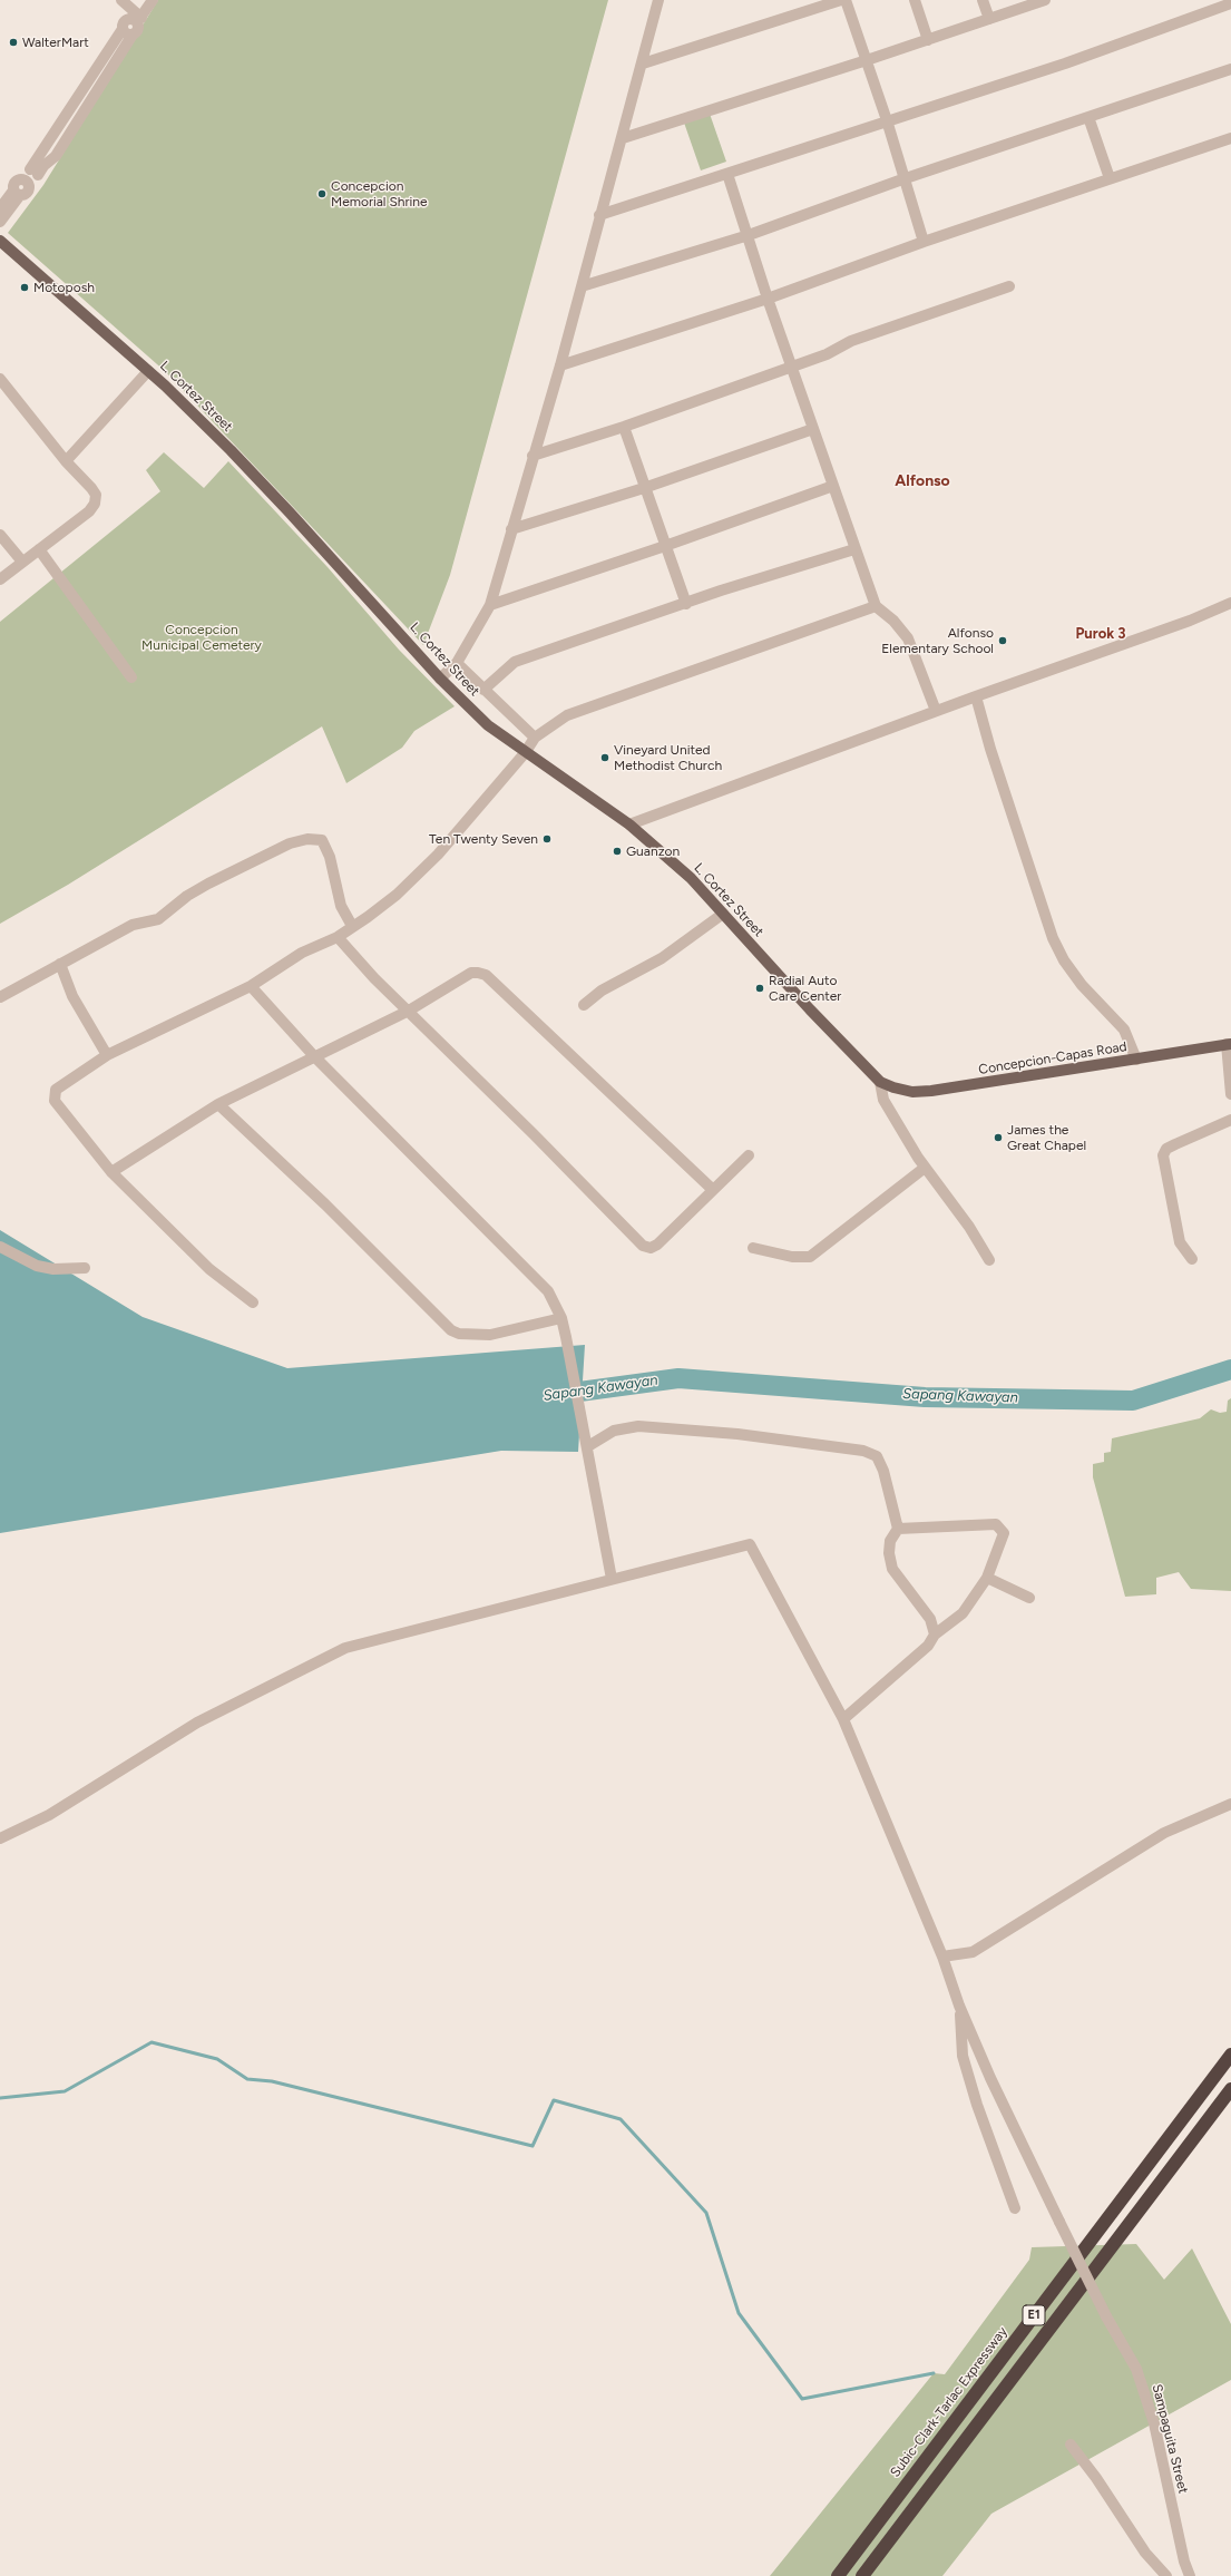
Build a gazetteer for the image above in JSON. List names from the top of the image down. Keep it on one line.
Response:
{"streets":{"highway":["E1","Subic-Clark-Tarlac Expressway"],"main road":["L. Cortez Street","Concepcion-Capas Road"],"street":["Sampaguita Street"]},"crossings":[["L. Cortez Street","Concepcion-Capas Road"]],"districts":["Alfonso","Purok 3"],"water":["Sapang Kawayan"],"parks":["Concepcion Municipal Cemetery"],"places":["WalterMart","Concepcion Memorial Shrine","Motoposh","Alfonso Elementary School","Vineyard United Methodist Church","Ten Twenty Seven","Guanzon","Radial Auto Care Center","James the Great Chapel"]}
